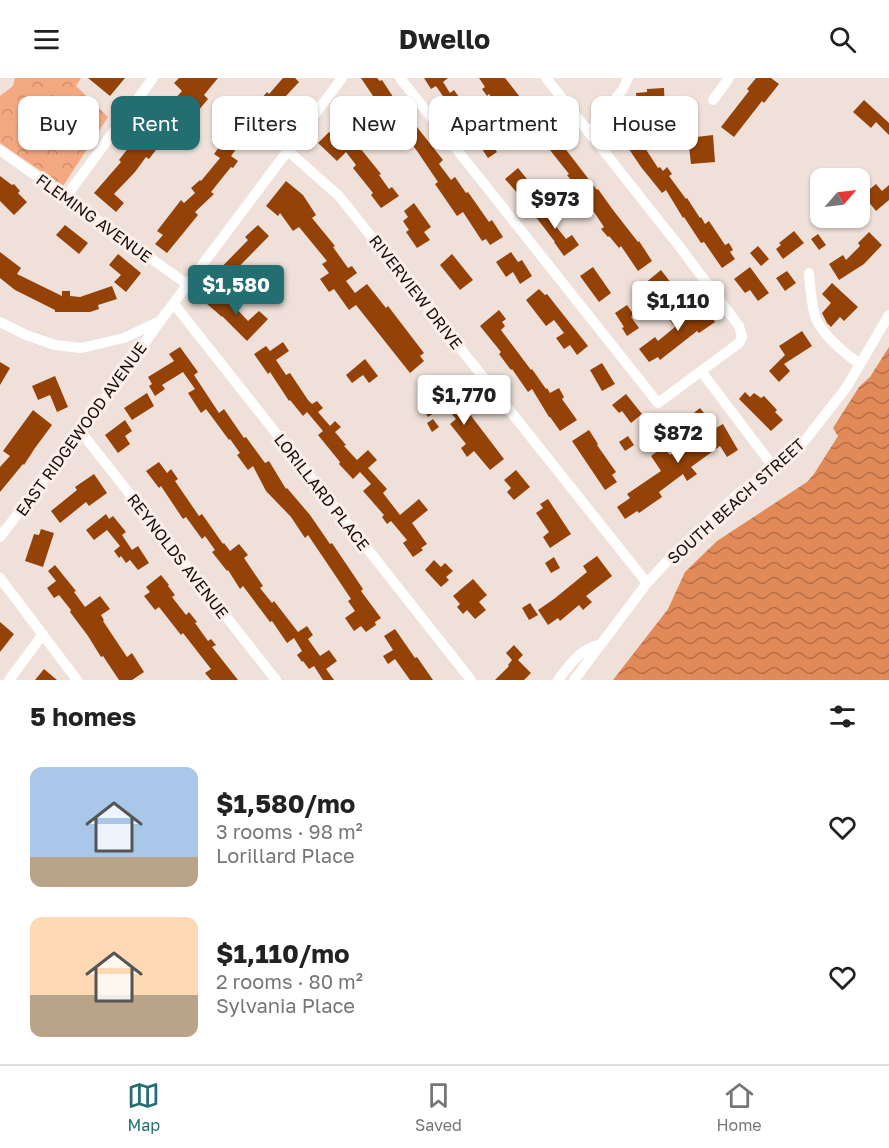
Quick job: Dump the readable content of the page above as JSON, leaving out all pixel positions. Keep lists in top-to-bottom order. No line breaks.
{"streets":{"street":["FLEMING AVENUE","RIVERVIEW DRIVE","EAST RIDGEWOOD AVENUE","LORILLARD PLACE","SOUTH BEACH STREET","REYNOLDS AVENUE"]},"crossings":[["FLEMING AVENUE","EAST RIDGEWOOD AVENUE"],["RIVERVIEW DRIVE","EAST RIDGEWOOD AVENUE"],["RIVERVIEW DRIVE","SOUTH BEACH STREET"],["EAST RIDGEWOOD AVENUE","LORILLARD PLACE"],["EAST RIDGEWOOD AVENUE","REYNOLDS AVENUE"]],"north":"top right","page":{"header":"Dwello","chip":["Buy","Rent","Filters","New","Apartment","House"],"price":["$973","$1,580","$1,110","$1,770","$872"],"heading":"5 homes","list":[{"name":"$1,580/mo","note":"3 rooms · 98 m² · Lorillard Place"},{"name":"$1,110/mo","note":"2 rooms · 80 m² · Sylvania Place"}],"tabs":["Map","Saved","Home"]}}
